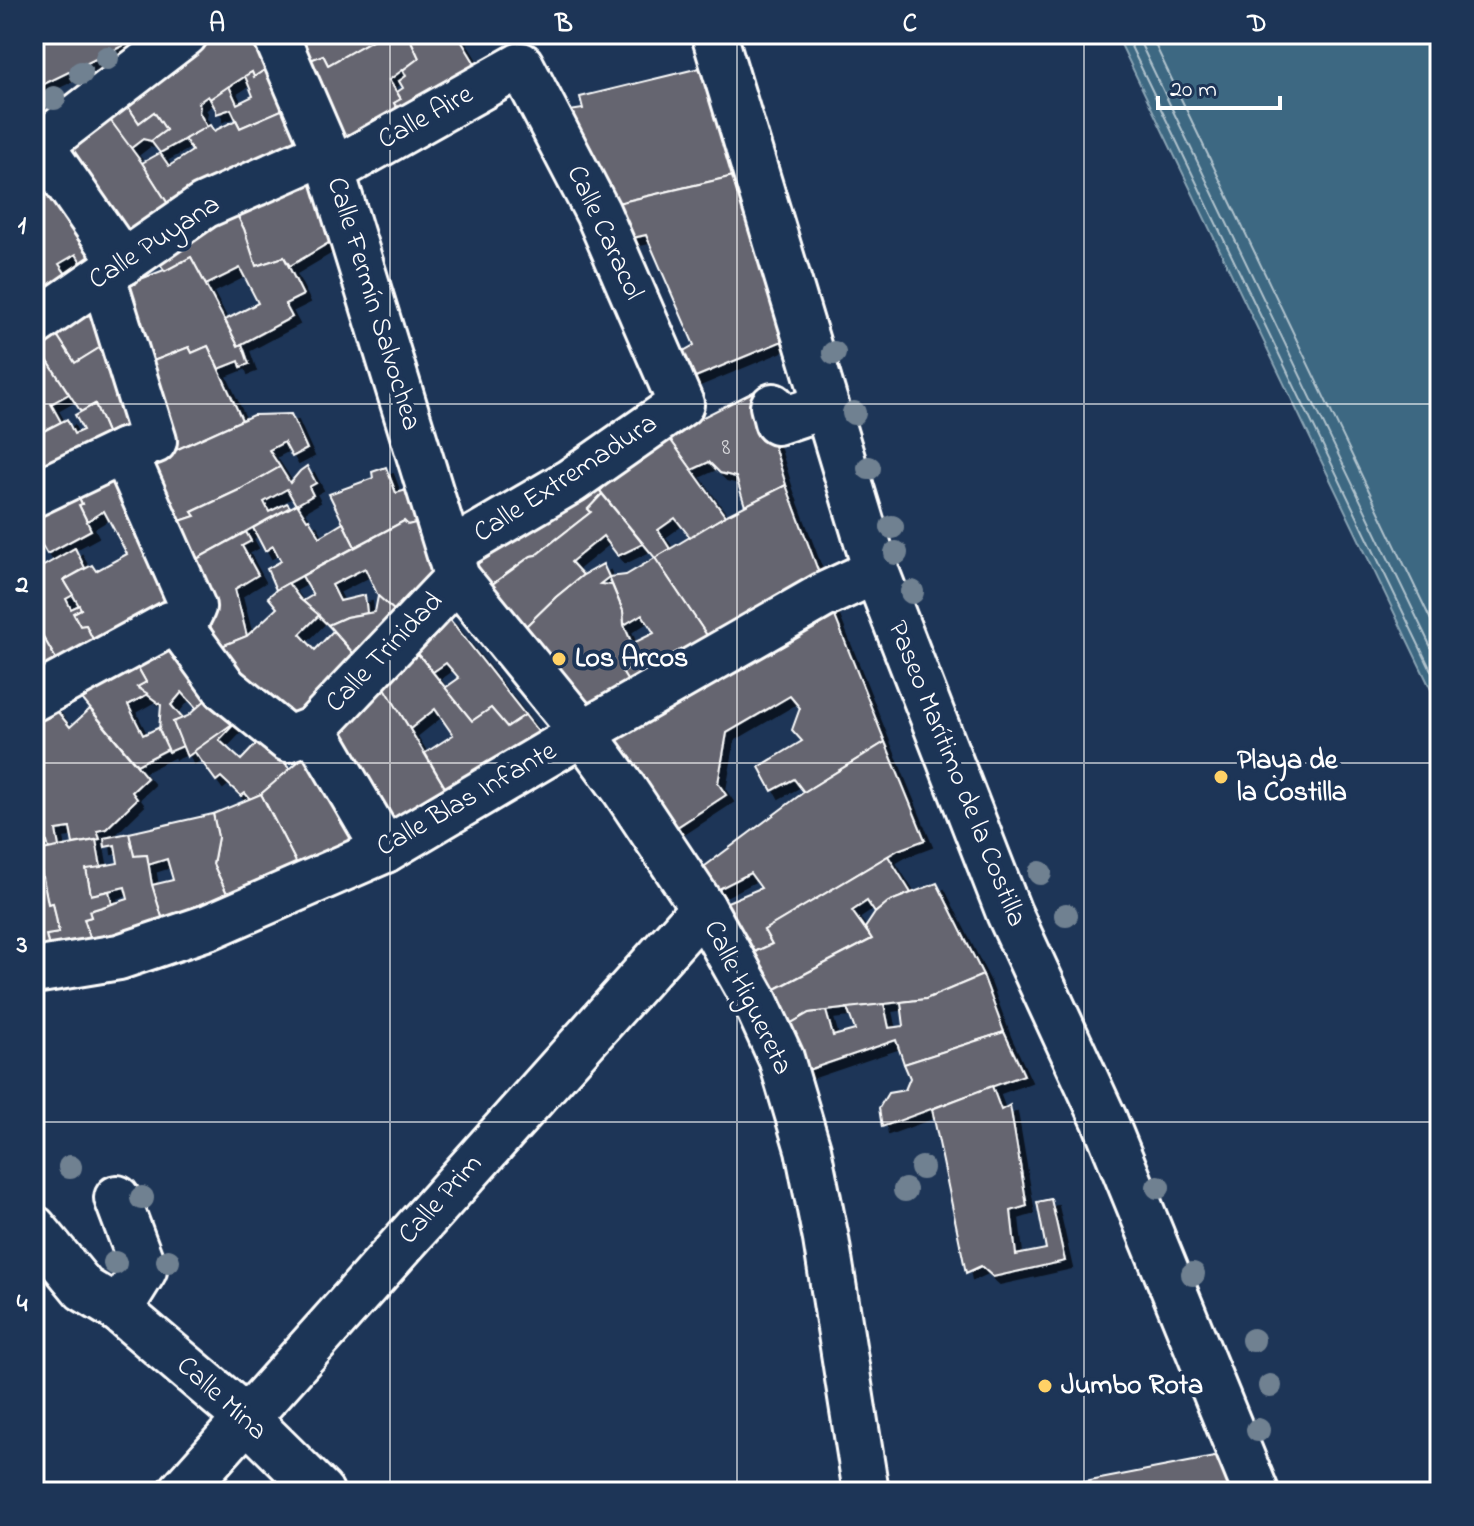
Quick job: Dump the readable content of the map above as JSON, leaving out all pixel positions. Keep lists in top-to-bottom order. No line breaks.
{"streets":{"street":["Calle Aire","Calle Caracol","Calle Puyana","Calle Fermín Salvochea","Calle Extremadura","Calle Trinidad","Paseo Marítimo de la Costilla","Calle Blas Infante","Calle Higuereta","Calle Prim","Calle Mina"]},"crossings":[["Calle Aire","Calle Caracol"],["Calle Aire","Calle Puyana"],["Calle Aire","Calle Fermín Salvochea"],["Calle Caracol","Calle Extremadura"],["Calle Puyana","Calle Fermín Salvochea"],["Calle Fermín Salvochea","Calle Extremadura"],["Calle Fermín Salvochea","Calle Trinidad"],["Calle Fermín Salvochea","Calle Higuereta"],["Calle Extremadura","Calle Trinidad"],["Calle Extremadura","Calle Higuereta"],["Calle Trinidad","Calle Higuereta"],["Paseo Marítimo de la Costilla","Calle Blas Infante"],["Calle Blas Infante","Calle Higuereta"],["Calle Higuereta","Calle Prim"],["Calle Prim","Calle Mina"]],"places":["Los Arcos","Playa de la Costilla","Jumbo Rota"],"house_numbers":["8"],"scale_bar":"20 m","grid":{"columns":["A","B","C","D"],"rows":["1","2","3","4"]}}
